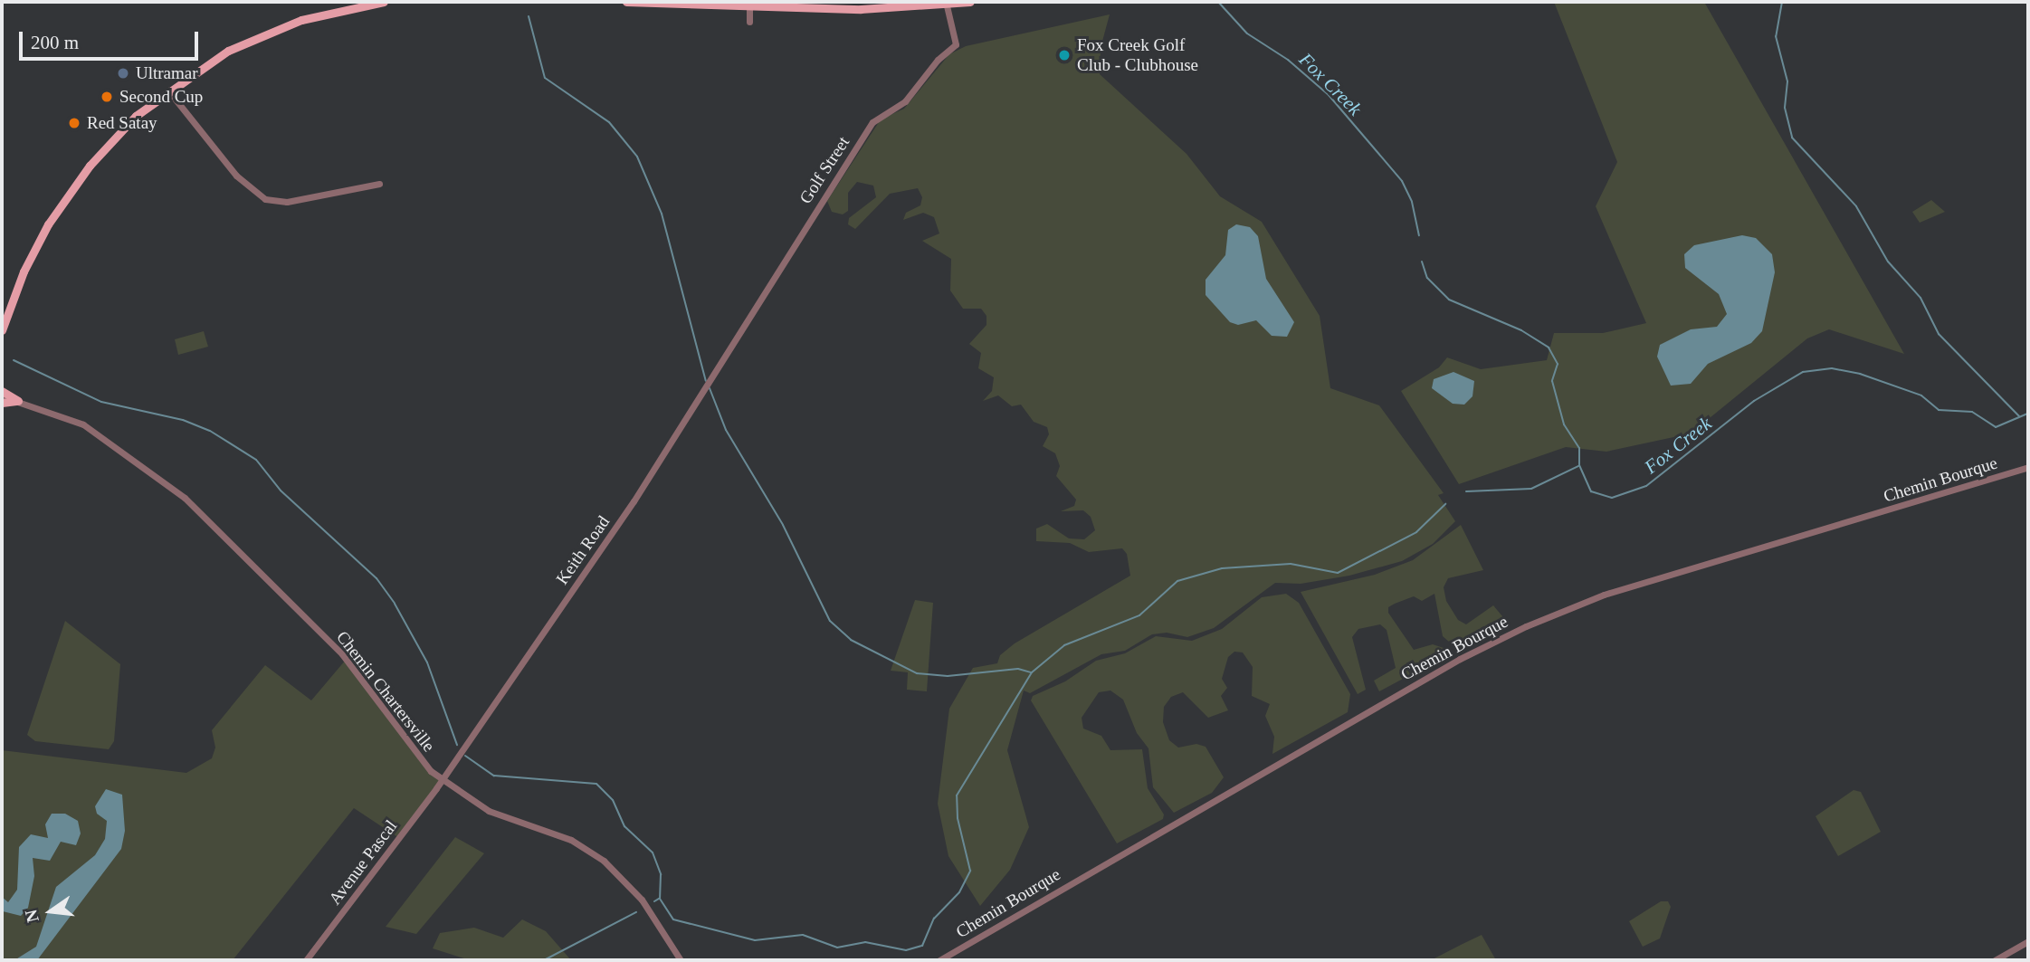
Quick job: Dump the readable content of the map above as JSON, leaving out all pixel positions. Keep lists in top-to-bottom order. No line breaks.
{"streets":{"street":["Golf Street","Chemin Bourque","Keith Road","Chemin Chartersville","Avenue Pascal"]},"crossings":[["Golf Street","Keith Road"],["Keith Road","Chemin Chartersville"],["Keith Road","Avenue Pascal"],["Chemin Chartersville","Avenue Pascal"]],"water":["Fox Creek"],"places":["Fox Creek Golf Club - Clubhouse","Ultramar","Second Cup","Red Satay"],"scale_bar":"200 m","north":"left"}
